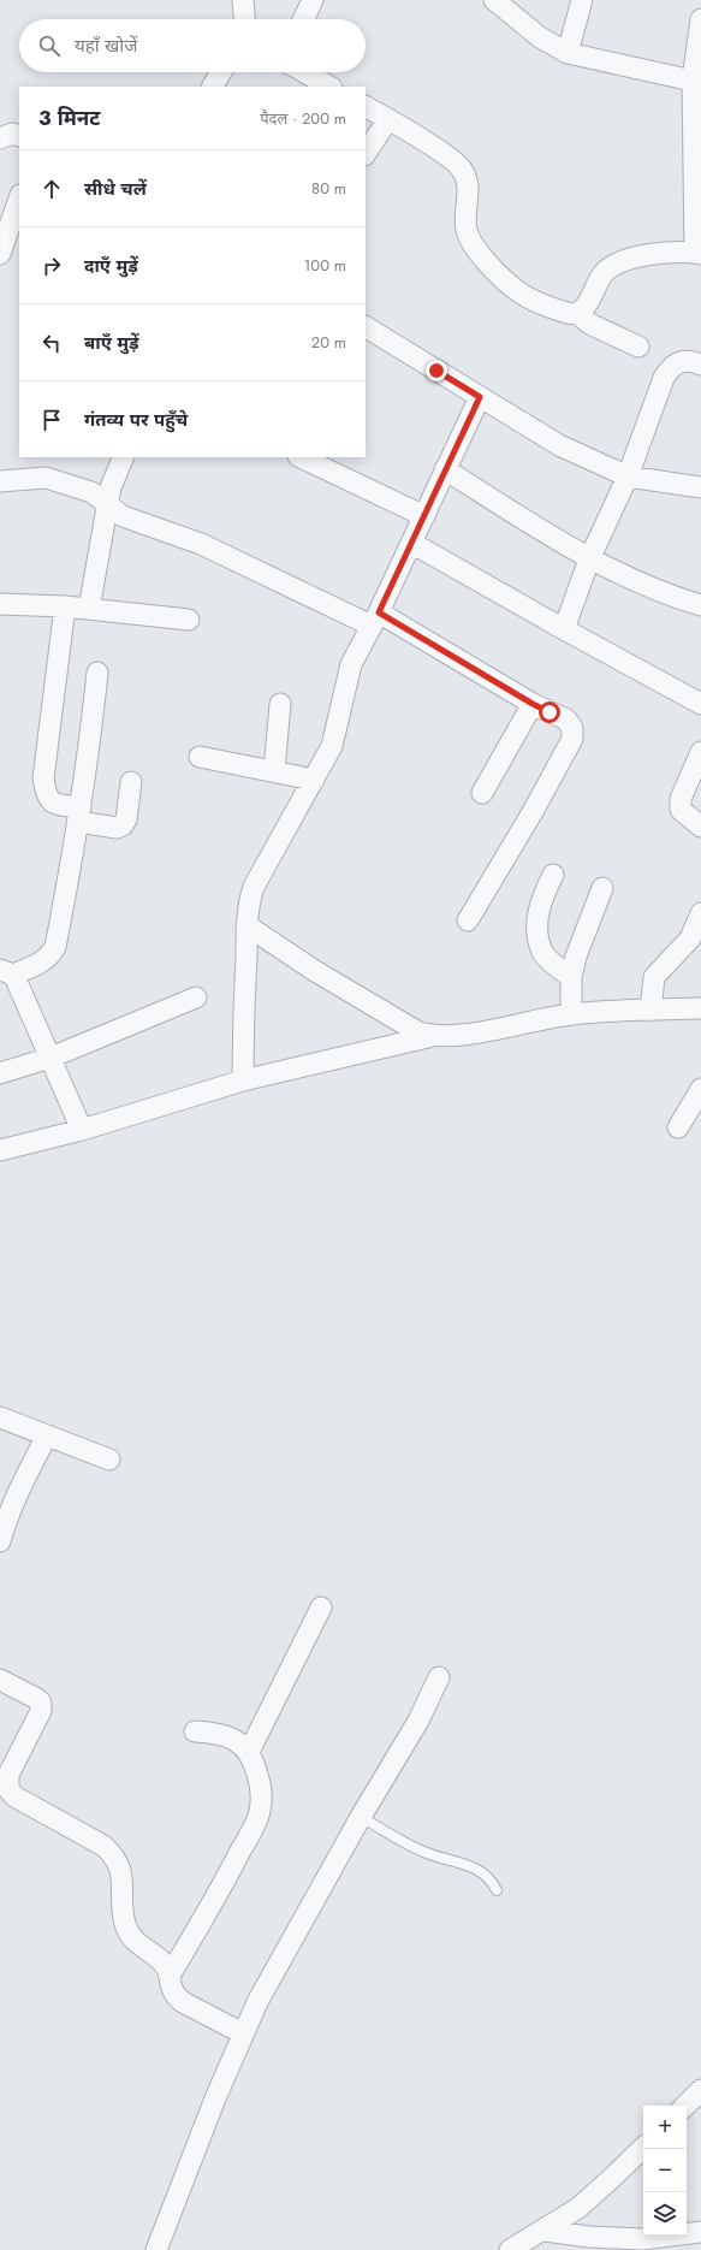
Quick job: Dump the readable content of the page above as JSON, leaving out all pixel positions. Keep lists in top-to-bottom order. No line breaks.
{"page":{"search":"यहाँ खोजें","heading":["3 मिनट","पैदल · 200 m"],"list":[["सीधे चलें","80 m"],["दाएँ मुड़ें","100 m"],["बाएँ मुड़ें","20 m"],"गंतव्य पर पहुँचे"],"map_buttons":["+","−"]}}
